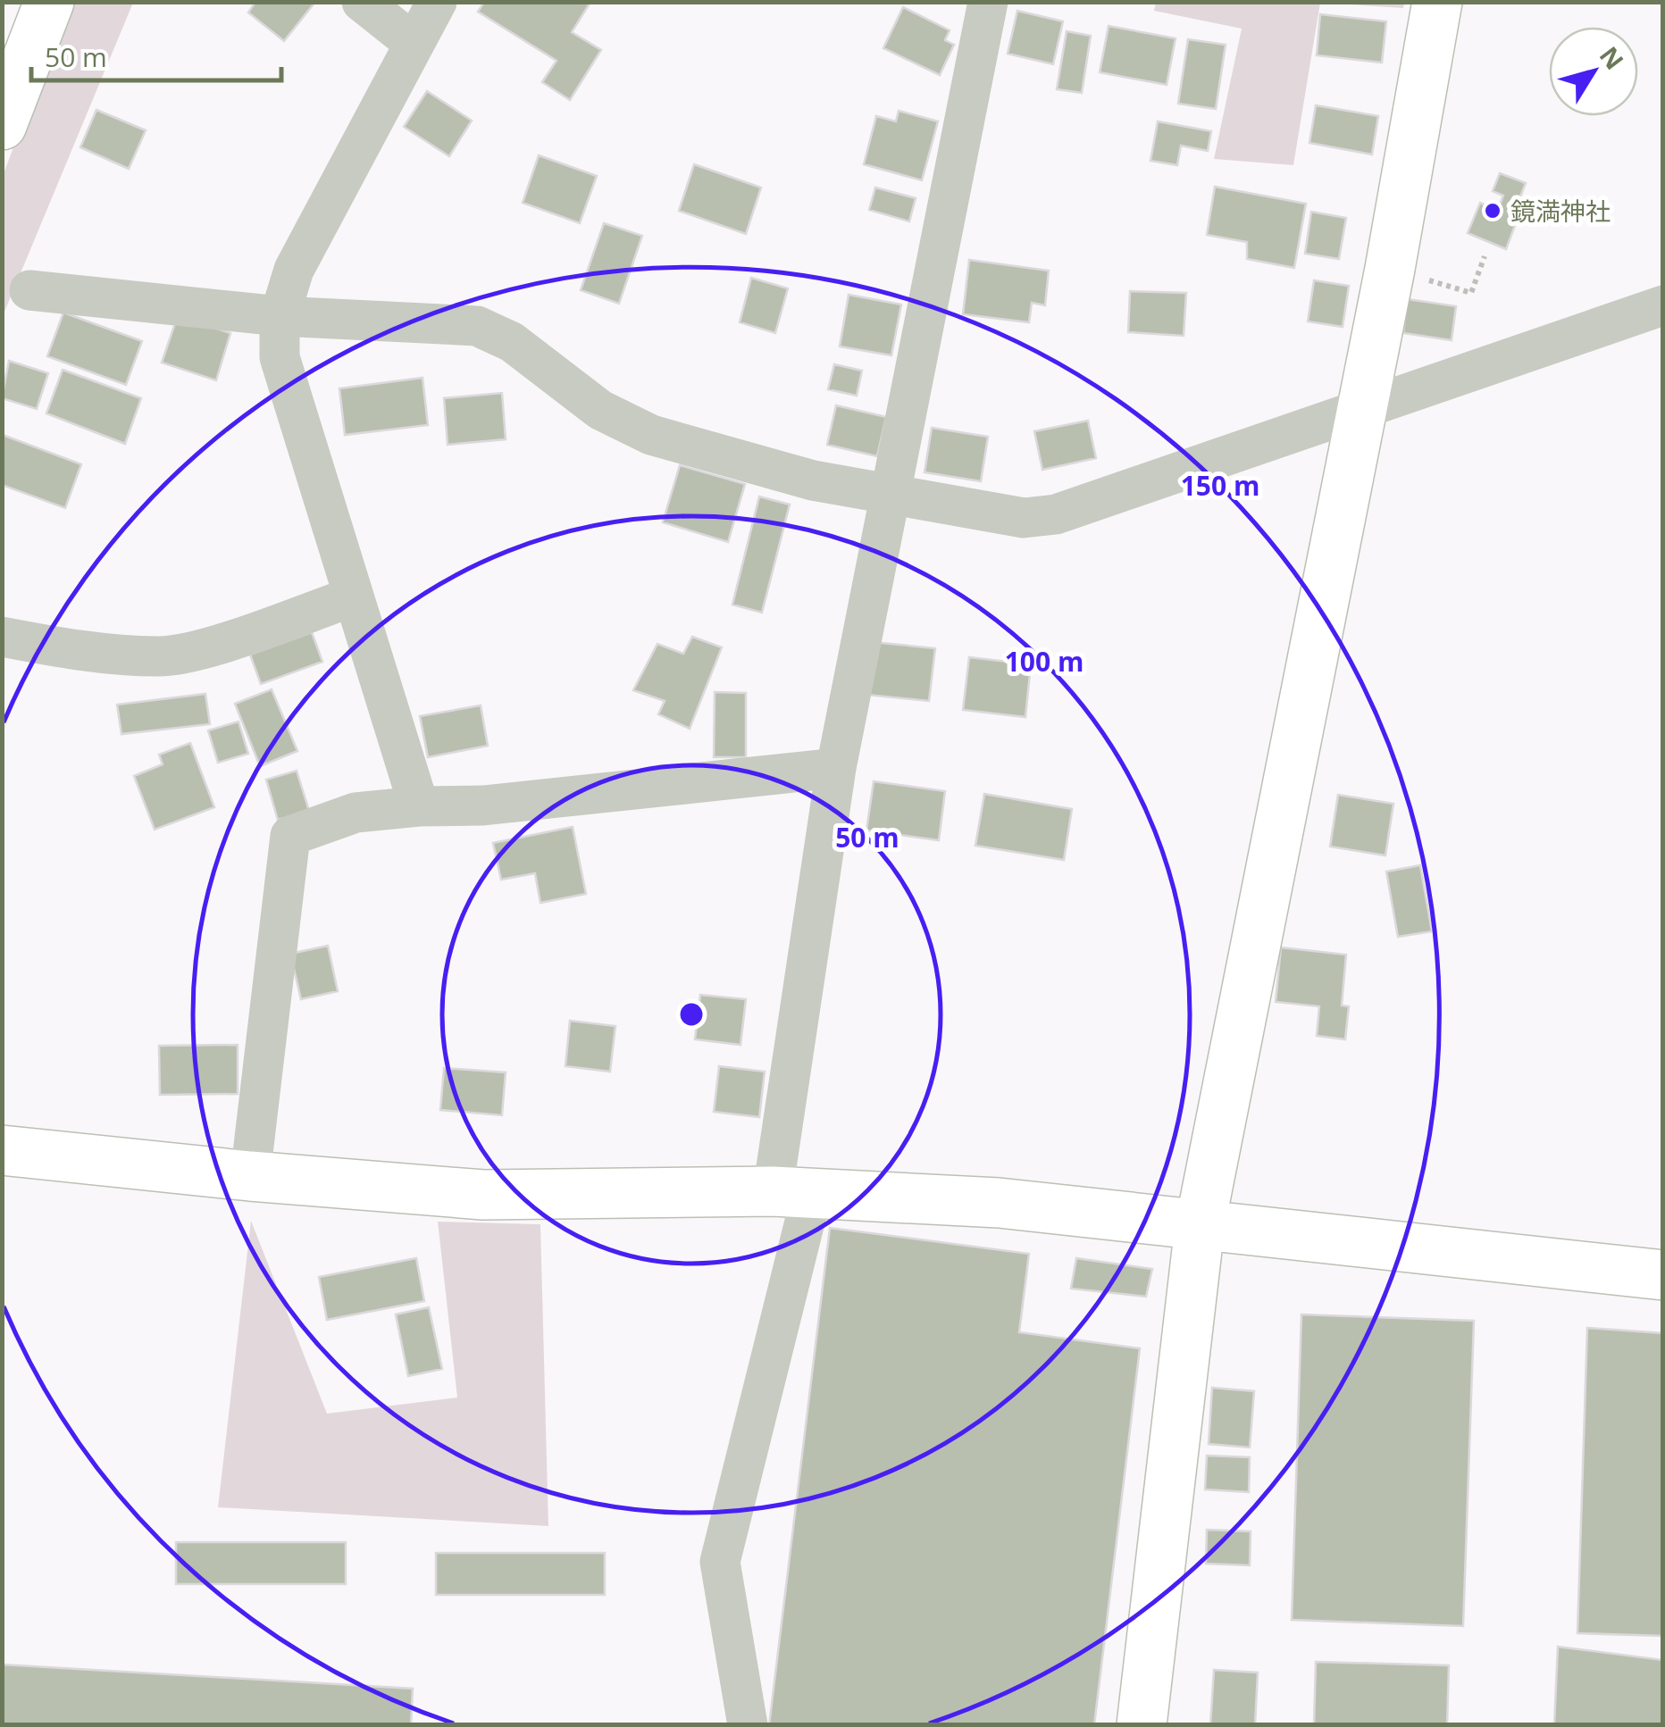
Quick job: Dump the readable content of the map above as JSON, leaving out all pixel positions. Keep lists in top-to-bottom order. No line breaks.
{"places":["鏡満神社"],"scale_bar":"50 m","north":"top right","rings":["150 m","100 m","50 m"]}
